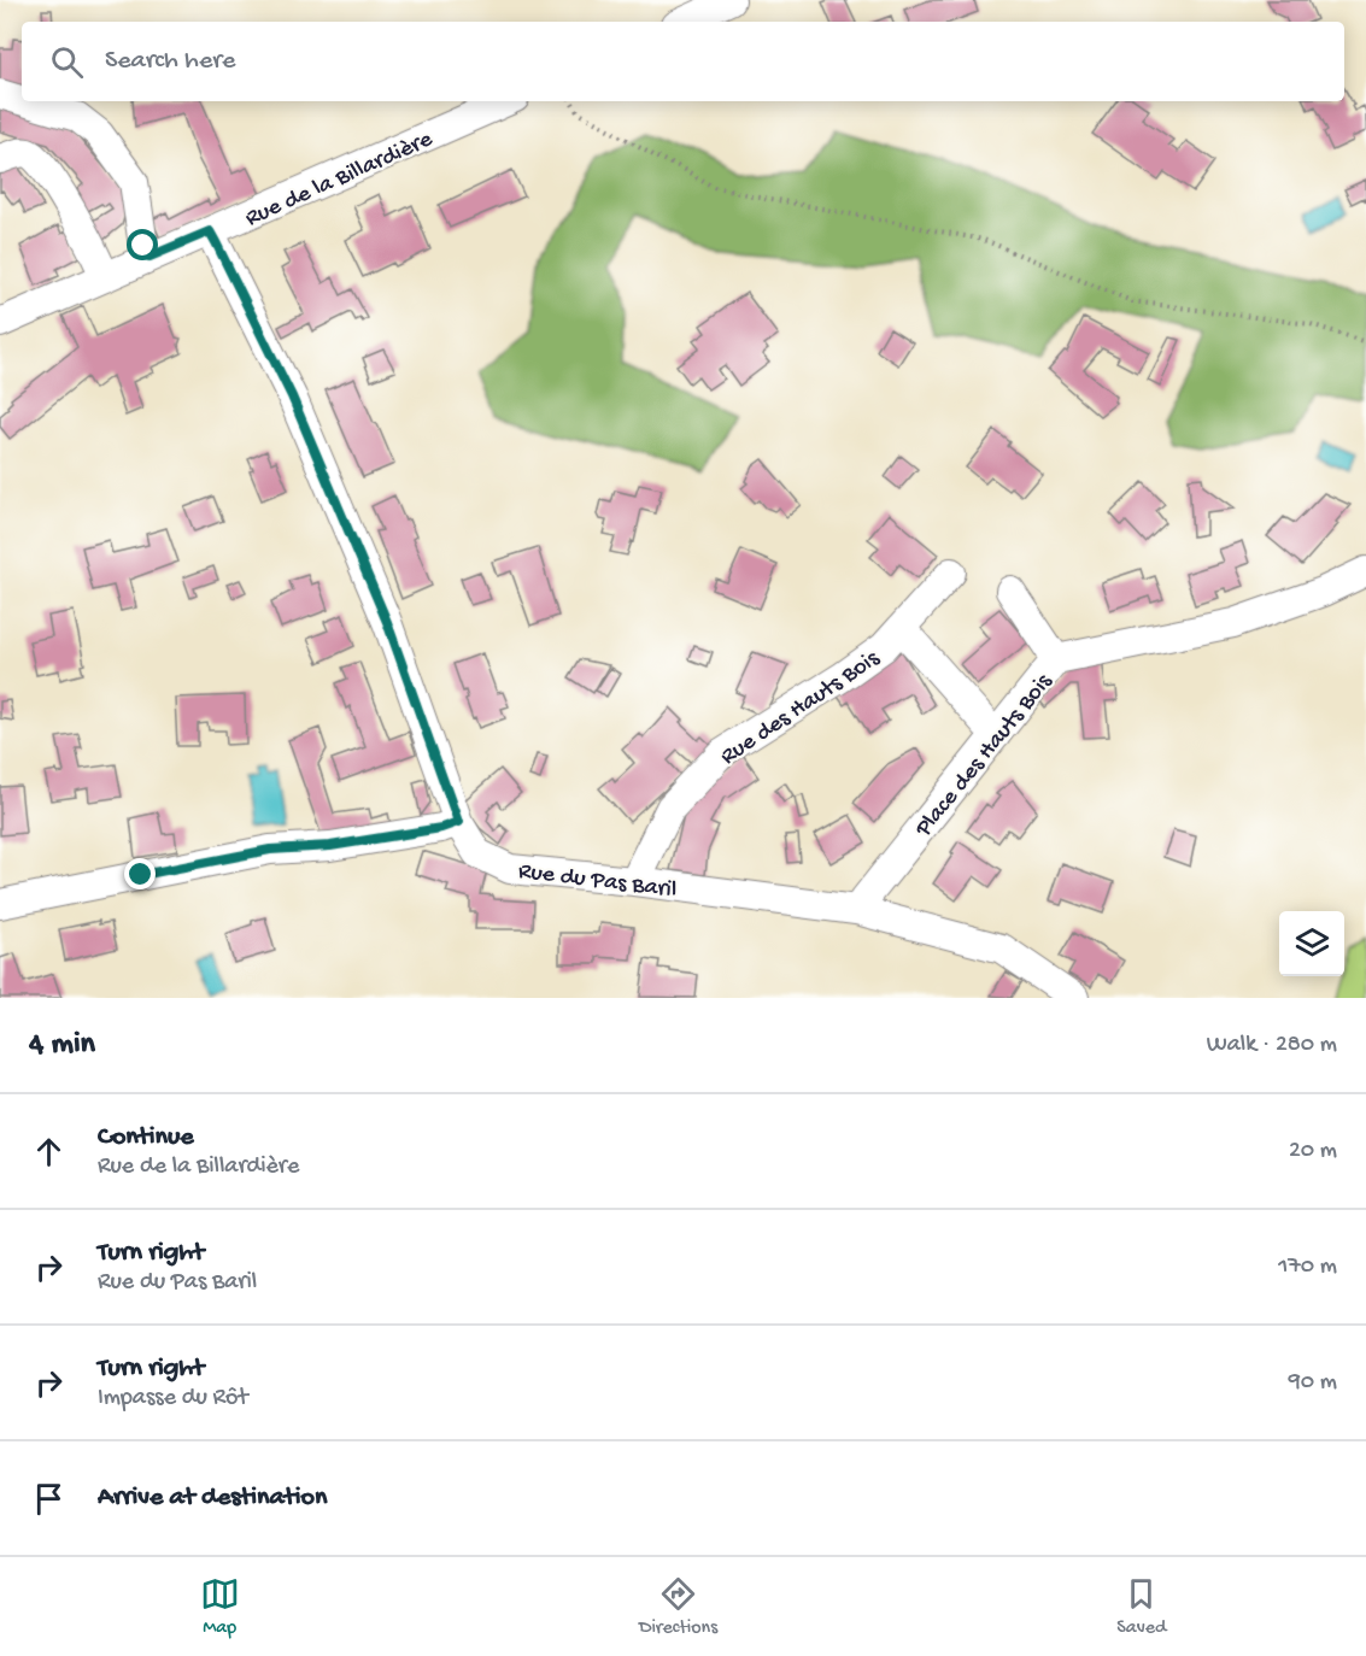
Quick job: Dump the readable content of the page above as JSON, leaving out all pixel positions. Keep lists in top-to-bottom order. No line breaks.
{"streets":{"street":["Rue de la Billardière","Rue des Hauts Bois","Place des Hauts Bois","Rue du Pas Baril"]},"crossings":[["Rue de la Billardière","Rue du Pas Baril"],["Rue des Hauts Bois","Rue du Pas Baril"],["Place des Hauts Bois","Rue du Pas Baril"]],"page":{"search":"Search here","heading":["4 min","Walk · 280 m"],"list":[["Continue","Rue de la Billardière","20 m"],["Turn right","Rue du Pas Baril","170 m"],["Turn right","Impasse du Rôt","90 m"],"Arrive at destination"],"nav":["Map","Directions","Saved"]}}
